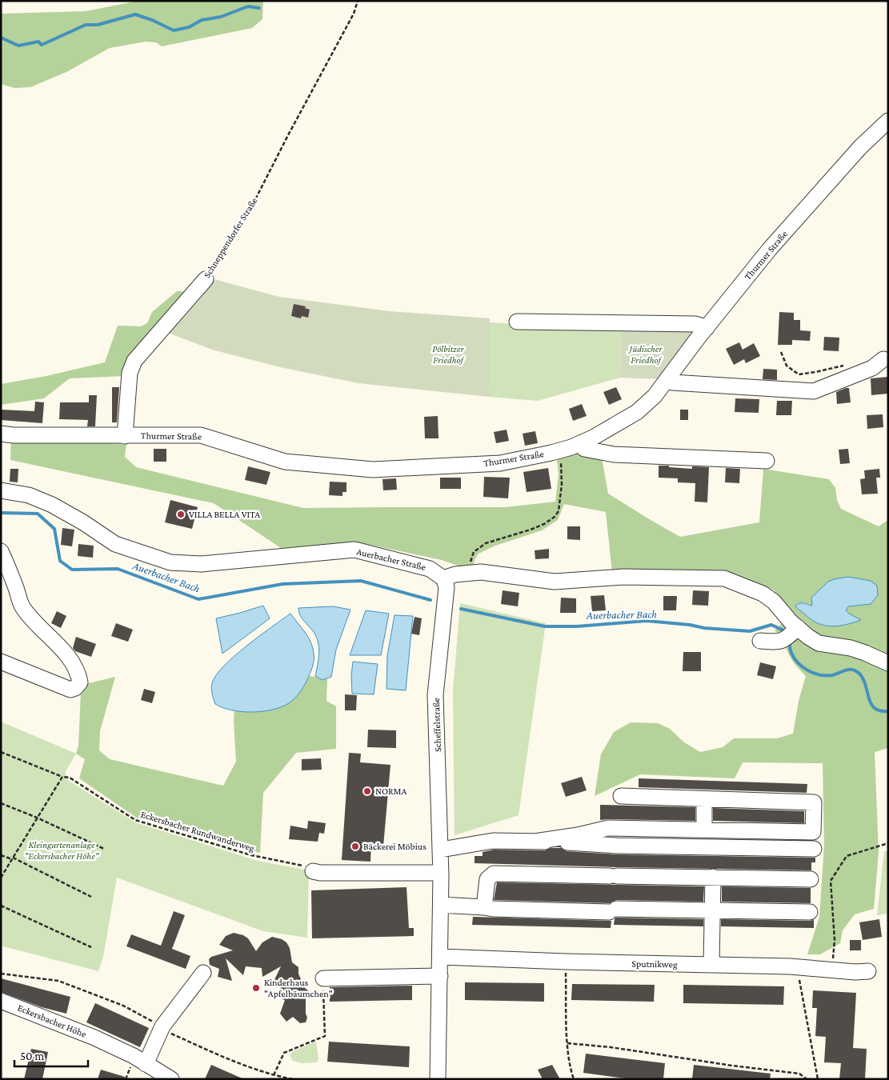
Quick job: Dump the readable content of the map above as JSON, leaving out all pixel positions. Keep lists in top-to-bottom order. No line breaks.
{"streets":{"street":["Schneppendorfer Straße","Thurmer Straße","Auerbacher Straße","Scheffelstraße","Sputnikweg","Eckersbacher Höhe"],"path":["Eckersbacher Rundwanderweg"]},"crossings":[["Schneppendorfer Straße","Thurmer Straße"],["Auerbacher Straße","Scheffelstraße"],["Scheffelstraße","Sputnikweg"]],"water":["Auerbacher Bach"],"parks":["Pölbitzer Friedhof","Jüdischer Friedhof","Kleingartenanlage \"Eckersbacher Höhe\""],"places":["VILLA BELLA VITA","NORMA","Bäckerei Möbius","Kinderhaus \"Apfelbäumchen\""],"scale_bar":"50 m"}
